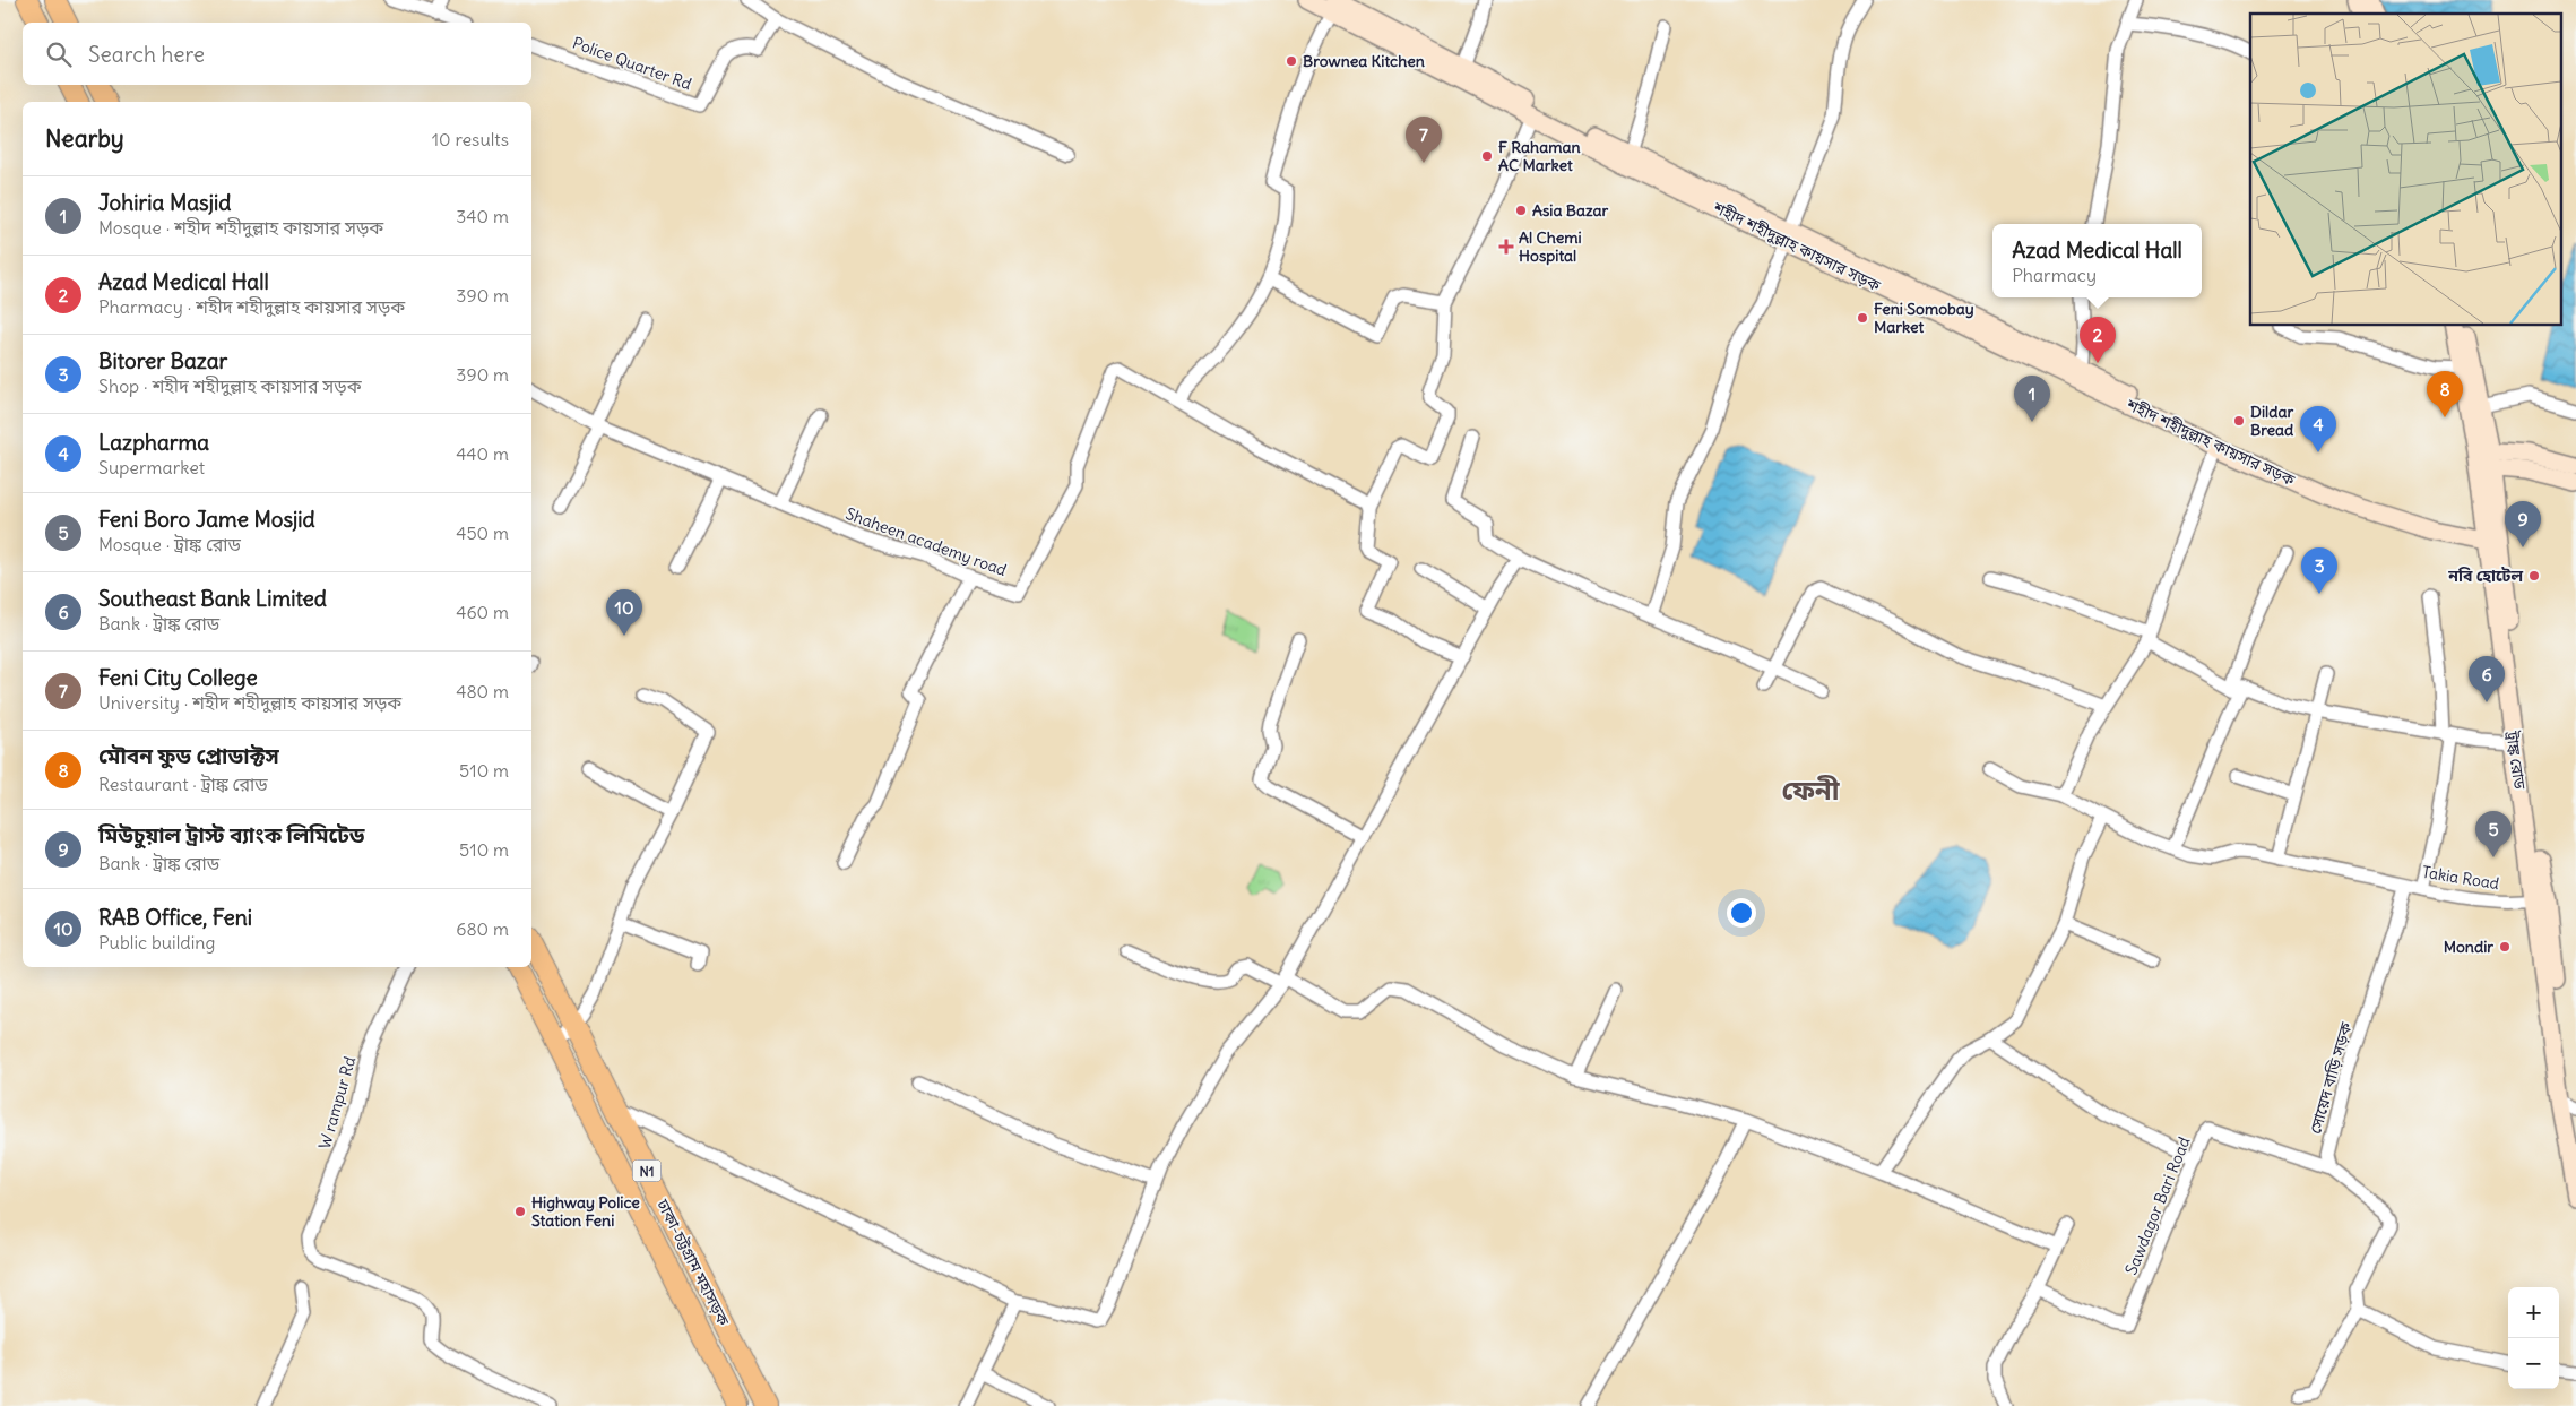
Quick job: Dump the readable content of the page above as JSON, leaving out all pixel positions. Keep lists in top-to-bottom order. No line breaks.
{"streets":{"highway":["N1","ঢাকা-চট্টগ্রাম মহাসড়ক"],"main road":["শহীদ শহীদুল্লাহ কায়সার সড়ক","ট্রাঙ্ক রোড"],"street":["Police Quarter Rd","Shaheen academy road","Takia Road","সোয়েদ বাড়ি সড়ক","W rampur Rd","Sawdagor Bari Road"]},"crossings":[["শহীদ শহীদুল্লাহ কায়সার সড়ক","ট্রাঙ্ক রোড"],["ট্রাঙ্ক রোড","Takia Road"],["Takia Road","সোয়েদ বাড়ি সড়ক"],["সোয়েদ বাড়ি সড়ক","Sawdagor Bari Road"]],"districts":["ফেনী"],"places":{"other":["Brownea Kitchen","F Rahaman AC Market","Asia Bazar","Feni Somobay Market","Dildar Bread","নবি হোটেল","Mondir","Highway Police Station Feni"],"health":["Al Chemi Hospital"]},"page":{"search":"Search here","heading":["Nearby","10 results"],"pins":["7","2","8","1","4","9","3","10","6","5"],"list":[{"mark":"1","name":"Johiria Masjid","note":"Mosque · শহীদ শহীদুল্লাহ কায়সার সড়ক","value":"340 m"},{"mark":"2","name":"Azad Medical Hall","note":"Pharmacy · শহীদ শহীদুল্লাহ কায়সার সড়ক","value":"390 m"},{"mark":"3","name":"Bitorer Bazar","note":"Shop · শহীদ শহীদুল্লাহ কায়সার সড়ক","value":"390 m"},{"mark":"4","name":"Lazpharma","note":"Supermarket","value":"440 m"},{"mark":"5","name":"Feni Boro Jame Mosjid","note":"Mosque · ট্রাঙ্ক রোড","value":"450 m"},{"mark":"6","name":"Southeast Bank Limited","note":"Bank · ট্রাঙ্ক রোড","value":"460 m"},{"mark":"7","name":"Feni City College","note":"University · শহীদ শহীদুল্লাহ কায়সার সড়ক","value":"480 m"},{"mark":"8","name":"মৌবন ফুড প্রোডাক্টস","note":"Restaurant · ট্রাঙ্ক রোড","value":"510 m"},{"mark":"9","name":"মিউচুয়াল ট্রাস্ট ব্যাংক লিমিটেড","note":"Bank · ট্রাঙ্ক রোড","value":"510 m"},{"mark":"10","name":"RAB Office, Feni","note":"Public building","value":"680 m"}],"popup":["Azad Medical Hall","Pharmacy"],"map_buttons":["+","−"]}}
